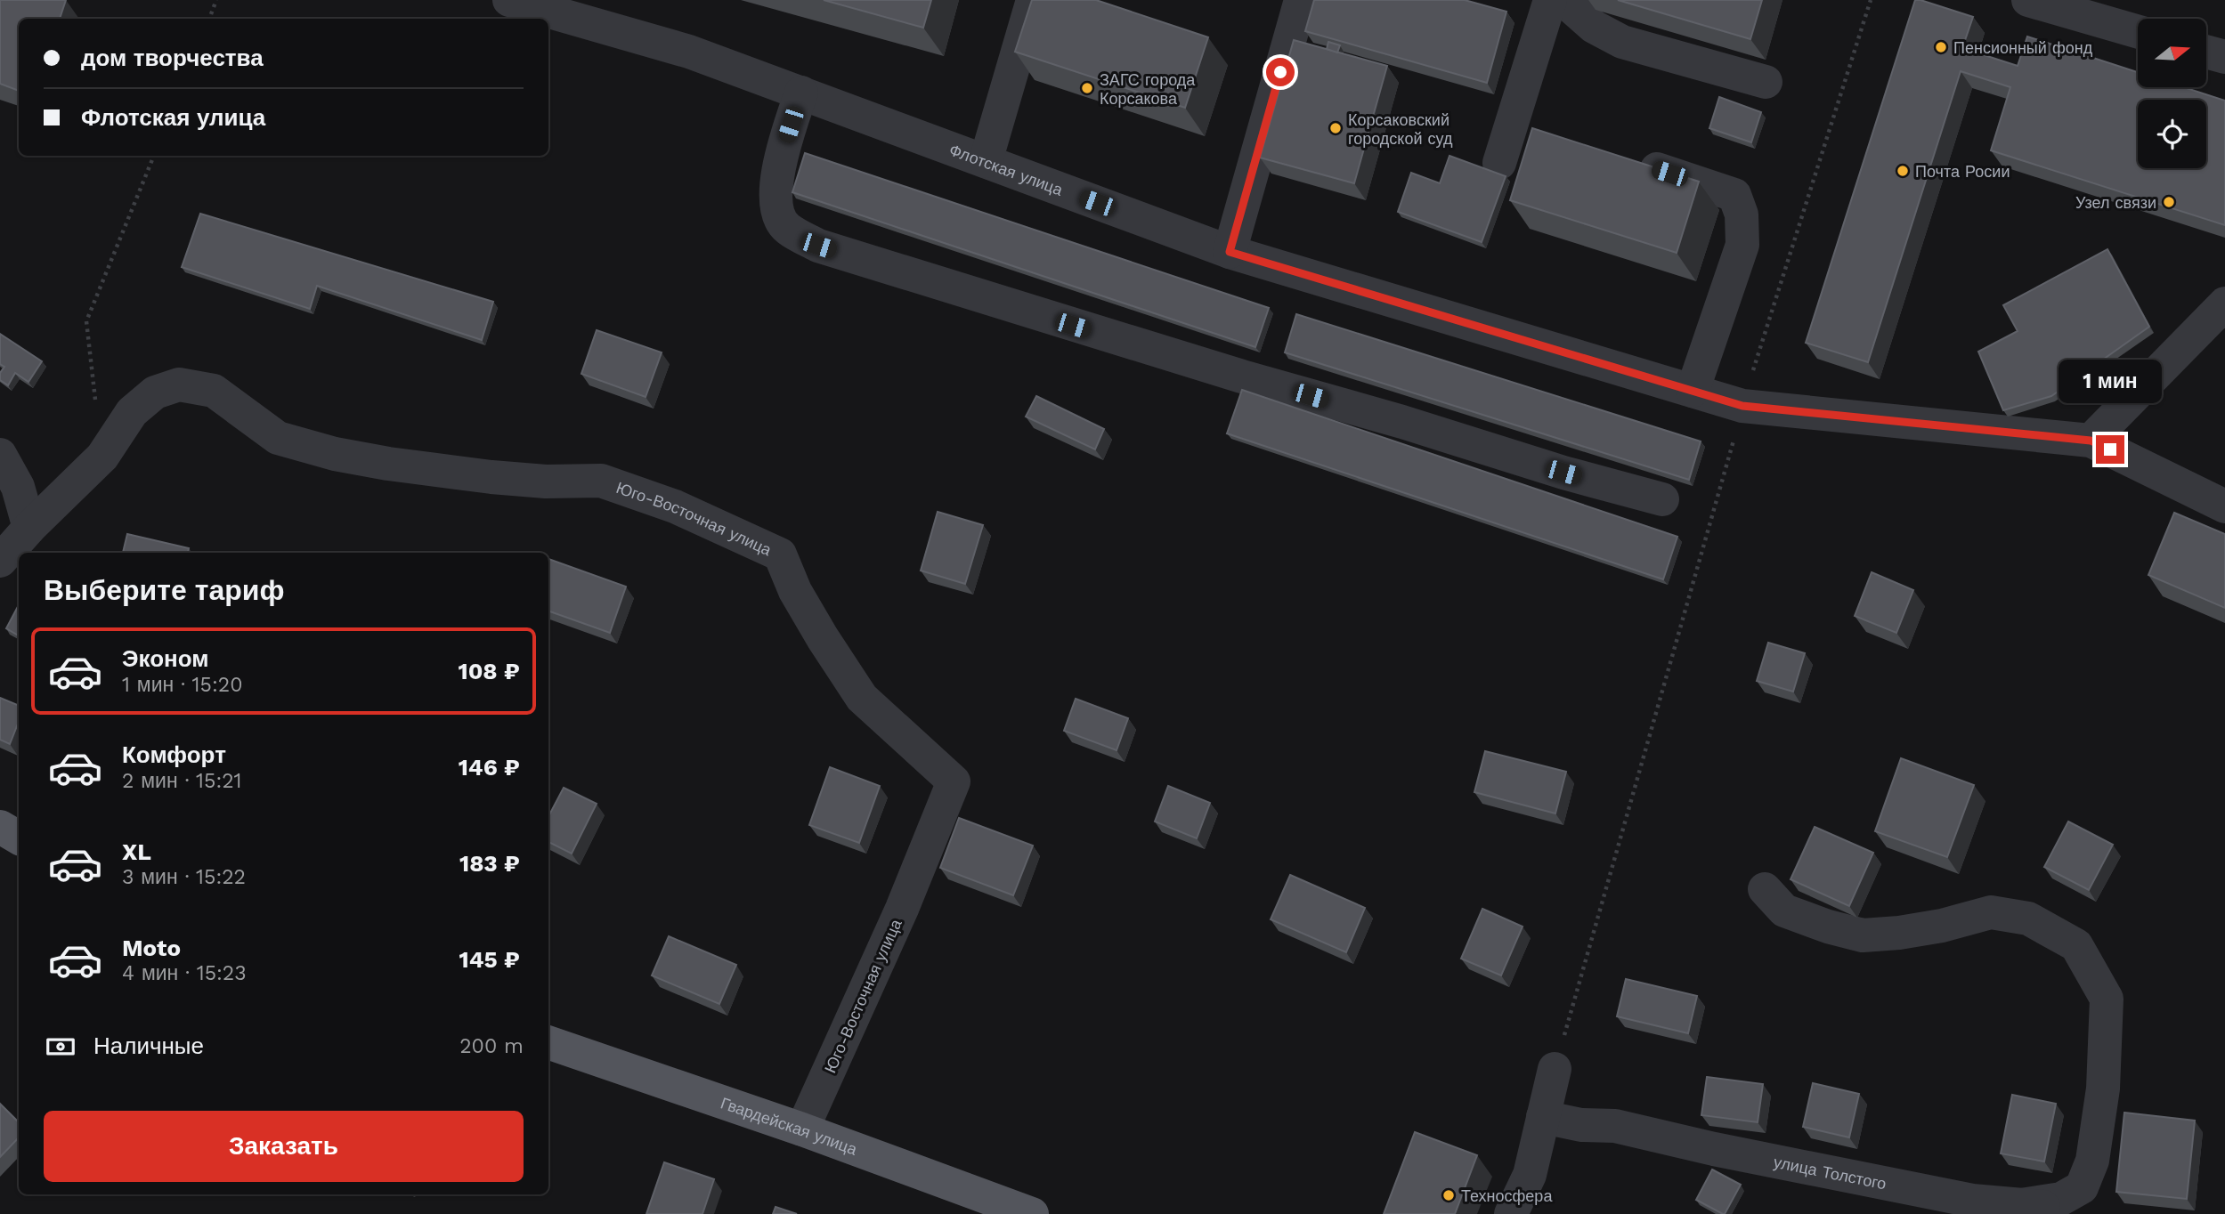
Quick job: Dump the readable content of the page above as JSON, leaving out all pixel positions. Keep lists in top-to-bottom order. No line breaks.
{"streets":{"main road":["Гвардейская улица"],"street":["Флотская улица","Юго-Восточная улица","улица Толстого"]},"crossings":[["Юго-Восточная улица","Гвардейская улица"]],"places":["Пенсионный фонд","ЗАГС города Корсакова","Корсаковский городской суд","Почта Росии","Узел связи","Техносфера"],"north":"right","page":{"banner":["дом творчества","Флотская улица"],"bubble":"1 мин","heading":"Выберите тариф","list":[{"name":"Эконом","note":"1 мин · 15:20","value":"108 ₽"},{"name":"Комфорт","note":"2 мин · 15:21","value":"146 ₽"},{"name":"XL","note":"3 мин · 15:22","value":"183 ₽"},{"name":"Moto","note":"4 мин · 15:23","value":"145 ₽"}],"pay":["Наличные","200 m"],"buttons":"Заказать"}}
